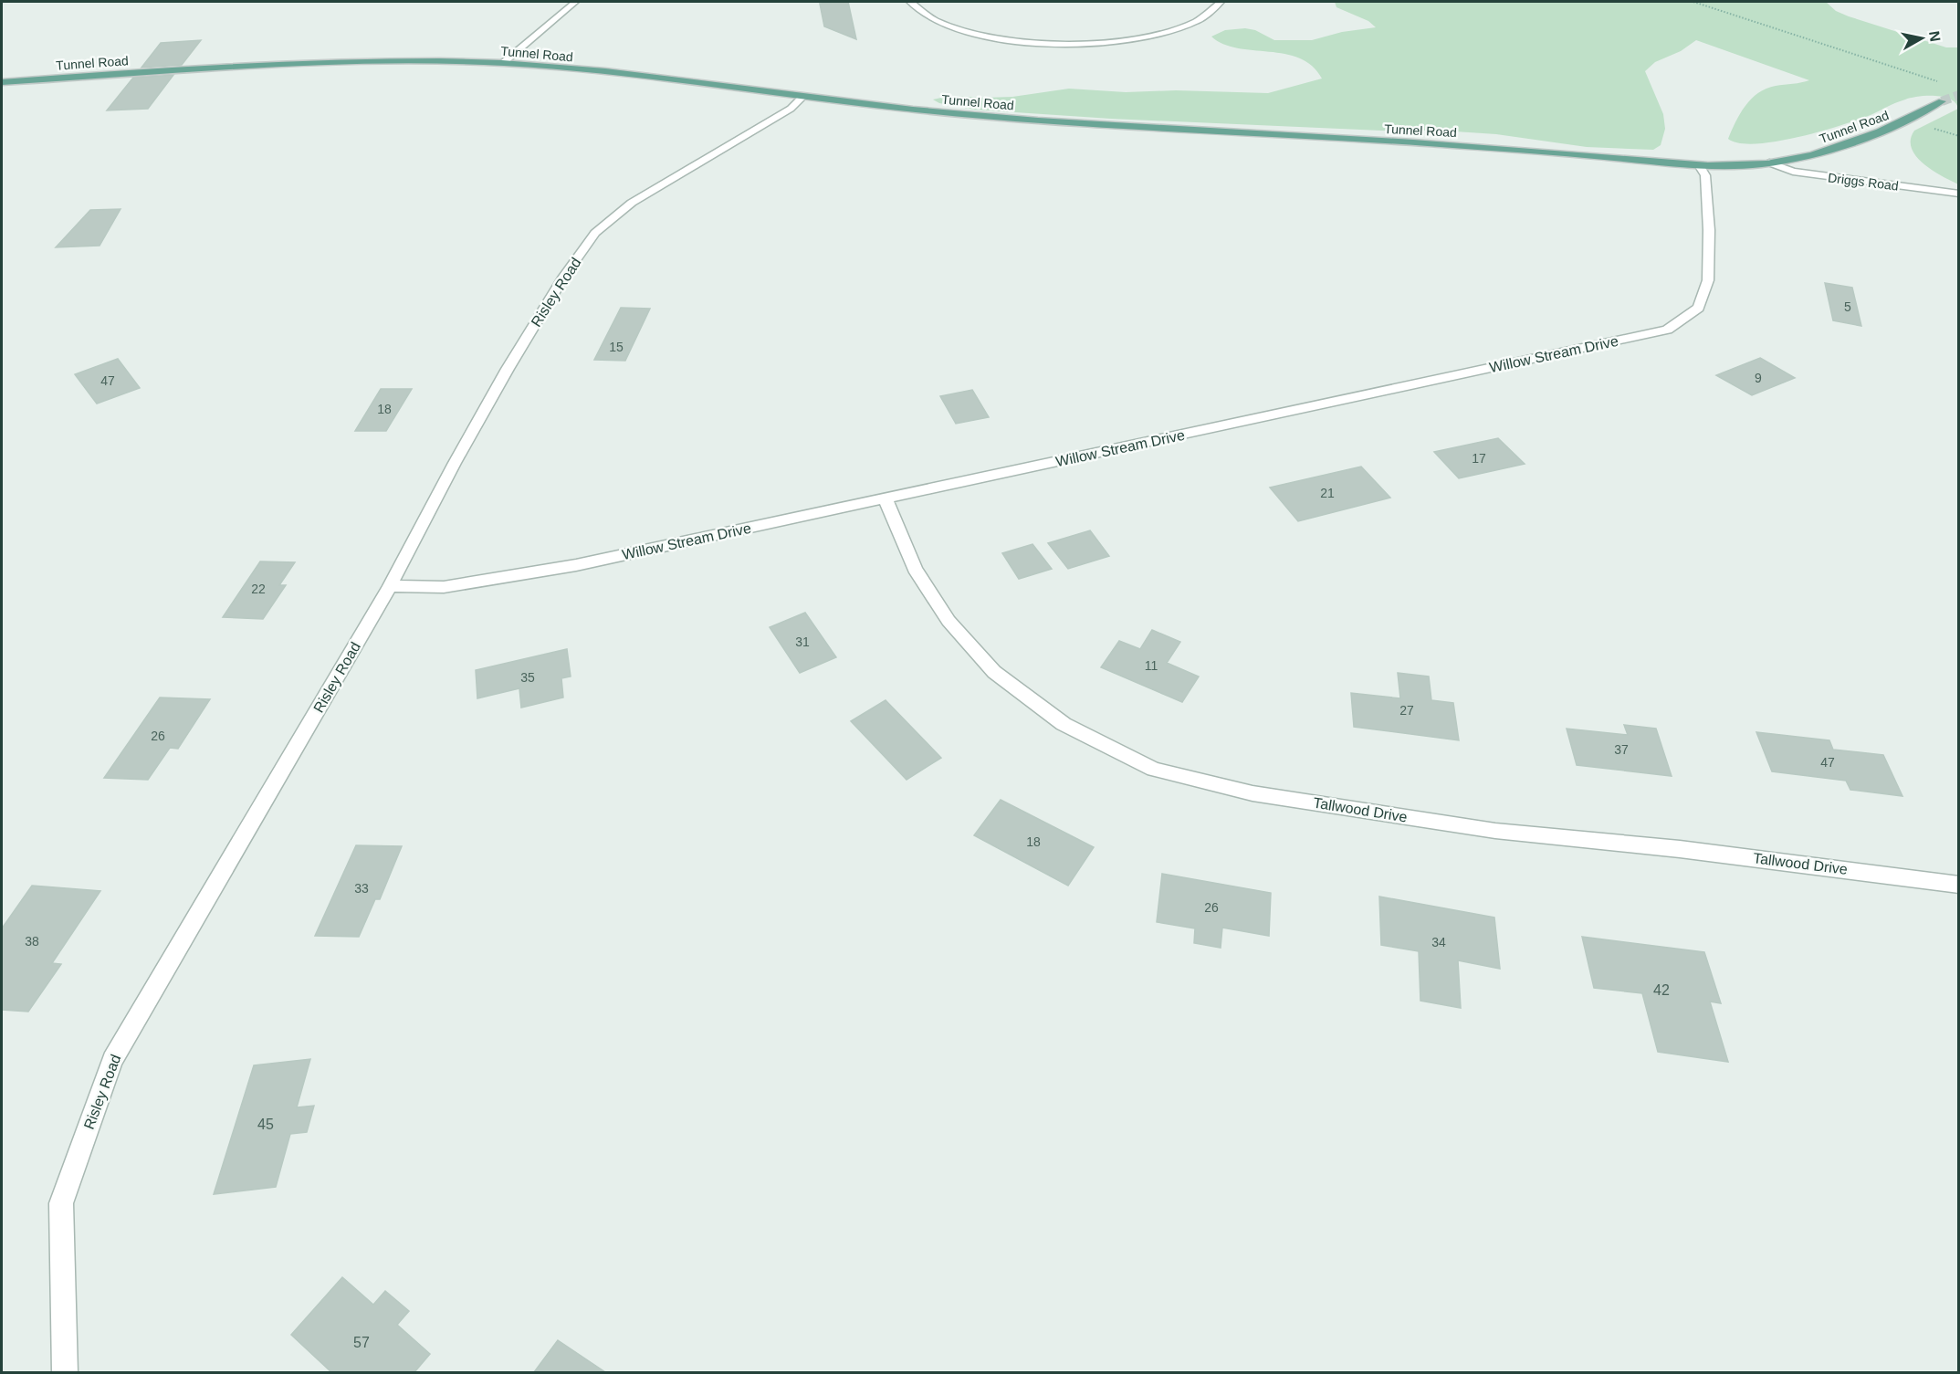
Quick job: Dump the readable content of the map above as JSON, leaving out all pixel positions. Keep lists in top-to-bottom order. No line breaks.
{"streets":{"main road":["Tunnel Road"],"street":["Driggs Road","Risley Road","Willow Stream Drive","Tallwood Drive"]},"crossings":[["Tunnel Road","Driggs Road"],["Tunnel Road","Risley Road"],["Tunnel Road","Willow Stream Drive"],["Risley Road","Willow Stream Drive"],["Willow Stream Drive","Tallwood Drive"]],"house_numbers":["5","15","9","47","18","17","21","22","31","11","35","27","26","37","47","18","33","26","38","34","42","45","57"],"north":"right"}
